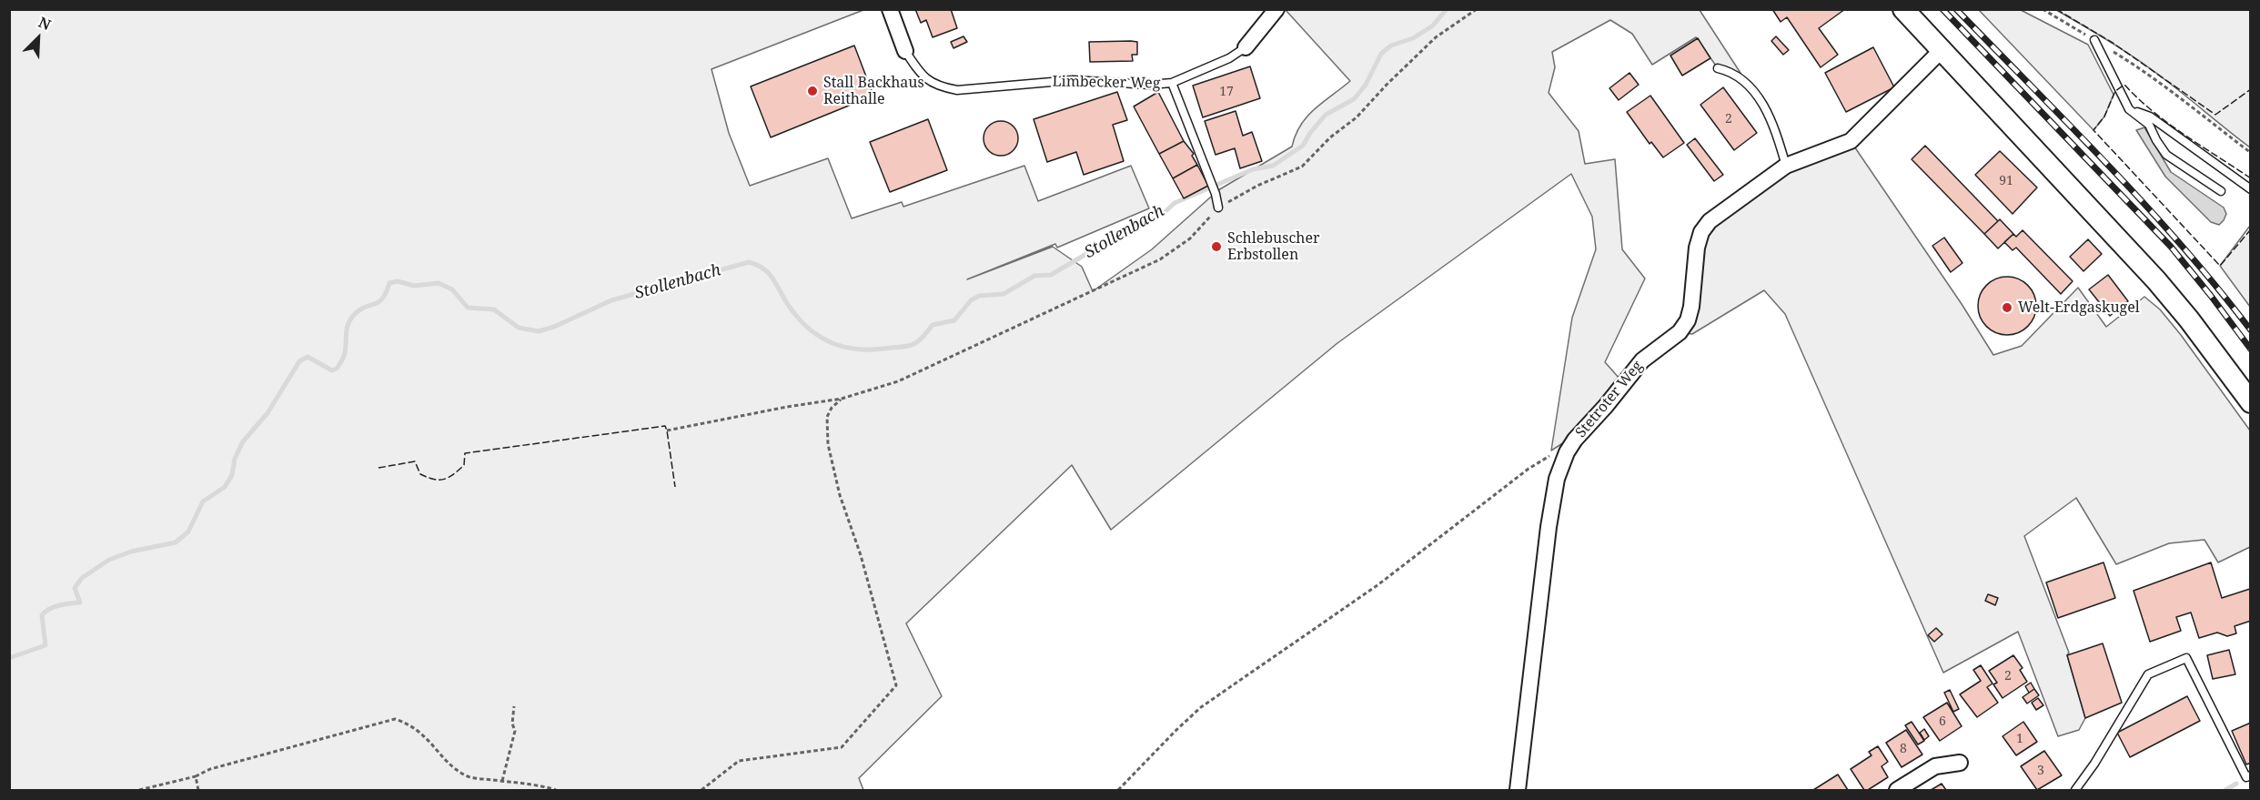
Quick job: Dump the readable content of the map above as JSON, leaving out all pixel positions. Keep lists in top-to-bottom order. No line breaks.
{"streets":{"street":["Limbecker Weg","Stetroter Weg"]},"water":["Stollenbach"],"places":["Stall Backhaus Reithalle","Schlebuscher Erbstollen","Welt-Erdgaskugel"],"house_numbers":["17","2","91","2","6","1","8","3"],"north":"top right"}
